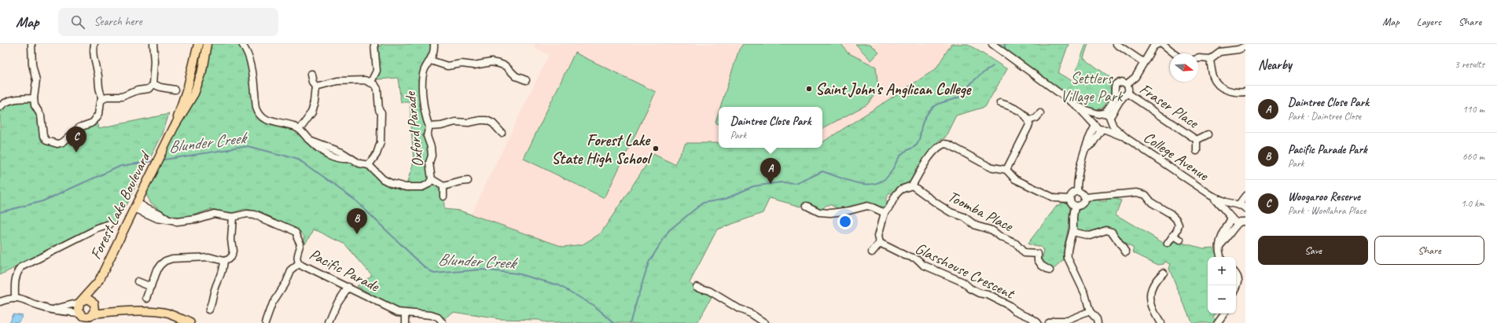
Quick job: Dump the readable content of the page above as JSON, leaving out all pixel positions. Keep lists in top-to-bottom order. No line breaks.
{"streets":{"main road":["Forest Lake Boulevard"],"street":["Fraser Place","Oxford Parade","College Avenue","Toomba Place","Pacific Parade","Glasshouse Crescent"]},"crossings":[["Forest Lake Boulevard","Pacific Parade"]],"water":["Blunder Creek"],"parks":["Settlers Village Park"],"places":["Saint John's Anglican College","Forest Lake State High School"],"north":"right","page":{"header":"Map","search":"Search here","nav":["Map","Layers","Share"],"heading":["Nearby","3 results"],"list":[{"mark":"A","name":"Daintree Close Park","note":"Park · Daintree Close","value":"110 m"},{"mark":"B","name":"Pacific Parade Park","note":"Park","value":"660 m"},{"mark":"C","name":"Woogaroo Reserve","note":"Park · Woollahra Place","value":"1.0 km"}],"popup":["Daintree Close Park","Park"],"pins":["C","A","B"],"buttons":["Save","Share"],"map_buttons":["+","−"]}}
